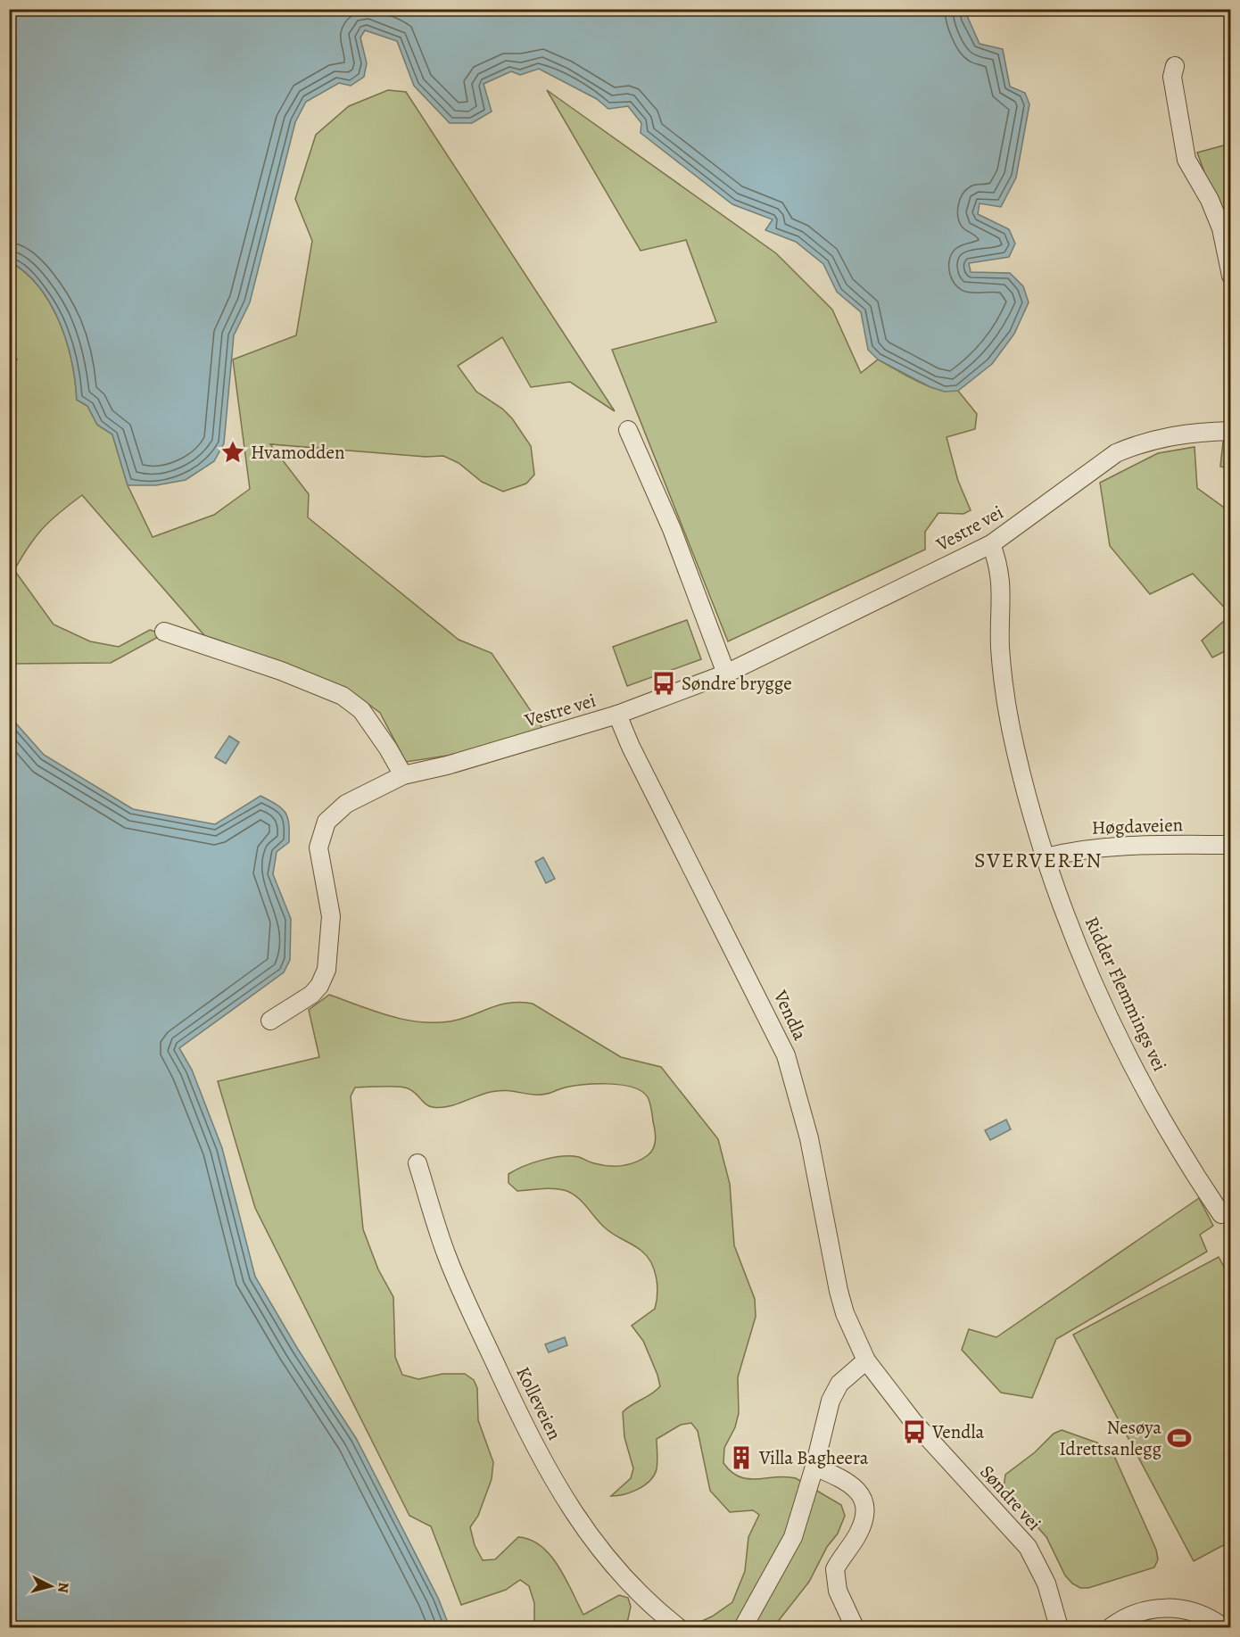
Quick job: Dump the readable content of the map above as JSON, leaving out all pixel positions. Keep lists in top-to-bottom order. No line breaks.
{"streets":{"street":["Vestre vei","Høgdaveien","Ridder Flemmings vei","Vendla","Kolleveien","Søndre vei"]},"crossings":[["Vestre vei","Ridder Flemmings vei"],["Vestre vei","Vendla"],["Høgdaveien","Ridder Flemmings vei"],["Vendla","Søndre vei"]],"districts":["SVERVEREN"],"places":{"place":["Hvamodden"],"bus stop":["Søndre brygge","Vendla"],"sports":["Nesøya Idrettsanlegg"],"building":["Villa Bagheera"]},"north":"right"}
